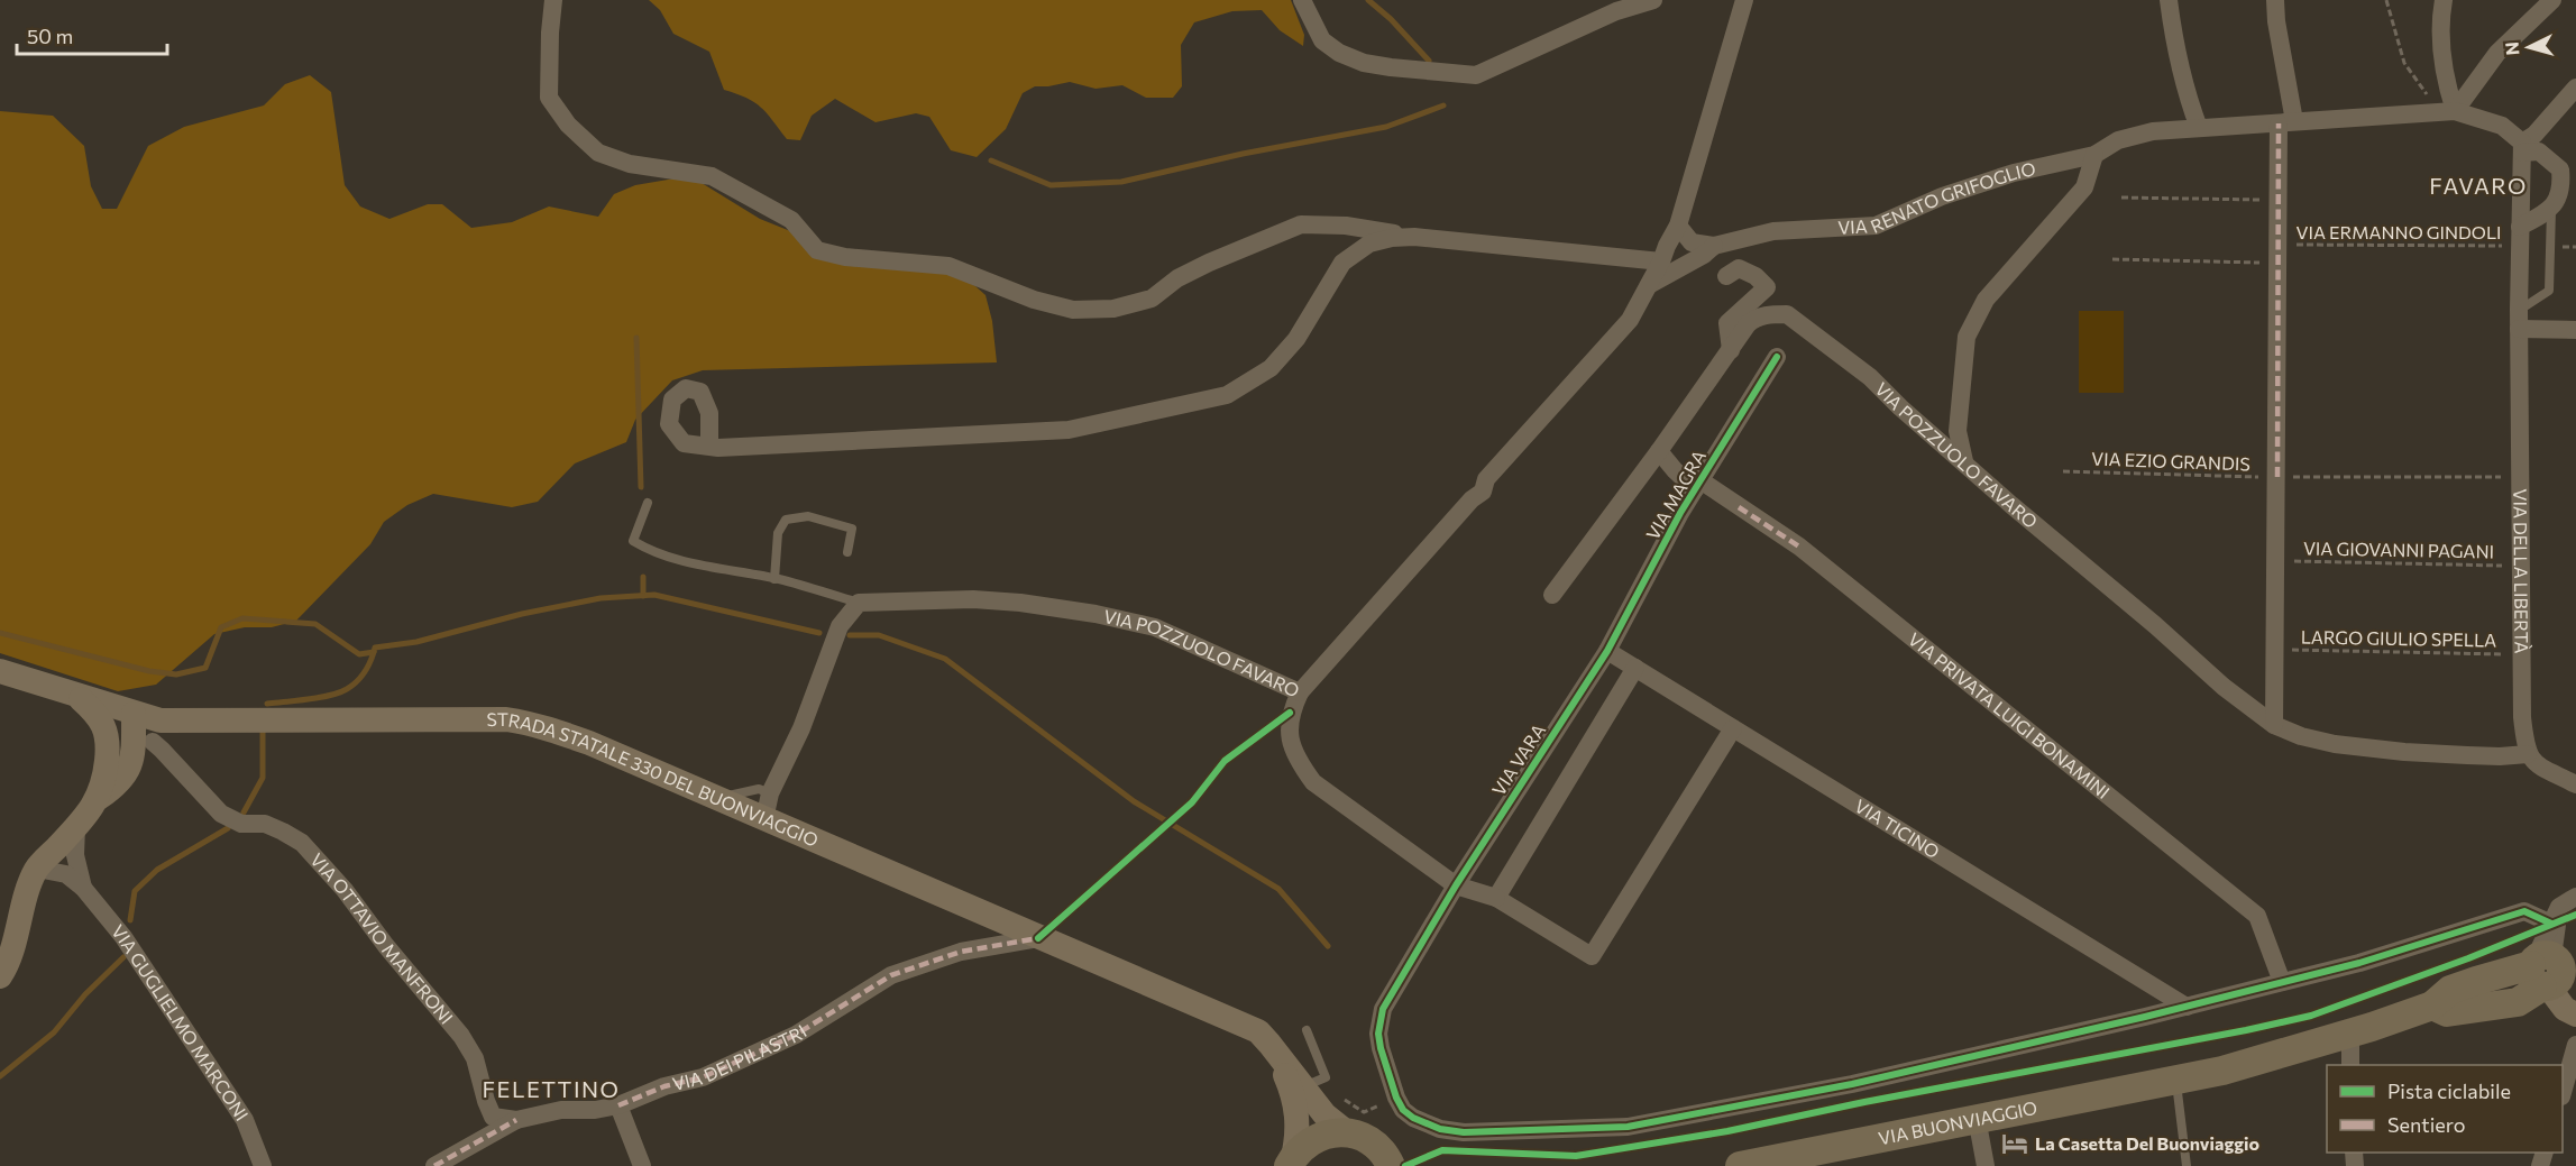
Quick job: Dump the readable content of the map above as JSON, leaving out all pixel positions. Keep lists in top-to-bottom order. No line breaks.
{"streets":{"main road":["STRADA STATALE 330 DEL BUONVIAGGIO","VIA BUONVIAGGIO"],"street":["VIA RENATO GRIFOGLIO","VIA POZZUOLO FAVARO","VIA MAGRA","VIA DELLA LIBERTÀ","VIA PRIVATA LUIGI BONAMINI","VIA VARA","VIA TICINO","VIA OTTAVIO MANFRONI","VIA GUGLIELMO MARCONI","VIA DEI PILASTRI"],"path":["VIA ERMANNO GINDOLI","VIA EZIO GRANDIS","VIA GIOVANNI PAGANI","LARGO GIULIO SPELLA"]},"crossings":[["VIA ERMANNO GINDOLI","VIA DELLA LIBERTÀ"],["VIA POZZUOLO FAVARO","VIA MAGRA"],["VIA POZZUOLO FAVARO","VIA DELLA LIBERTÀ"],["VIA EZIO GRANDIS","VIA DELLA LIBERTÀ"],["VIA MAGRA","VIA PRIVATA LUIGI BONAMINI"],["VIA MAGRA","VIA VARA"],["VIA MAGRA","VIA TICINO"],["VIA GIOVANNI PAGANI","VIA DELLA LIBERTÀ"],["VIA DELLA LIBERTÀ","LARGO GIULIO SPELLA"],["VIA VARA","VIA TICINO"],["STRADA STATALE 330 DEL BUONVIAGGIO","VIA DEI PILASTRI"],["VIA OTTAVIO MANFRONI","VIA DEI PILASTRI"]],"districts":["FAVARO","FELETTINO"],"places":{"hotel":["La Casetta Del Buonviaggio"]},"legend":["Pista ciclabile","Sentiero"],"scale_bar":"50 m","north":"left"}
